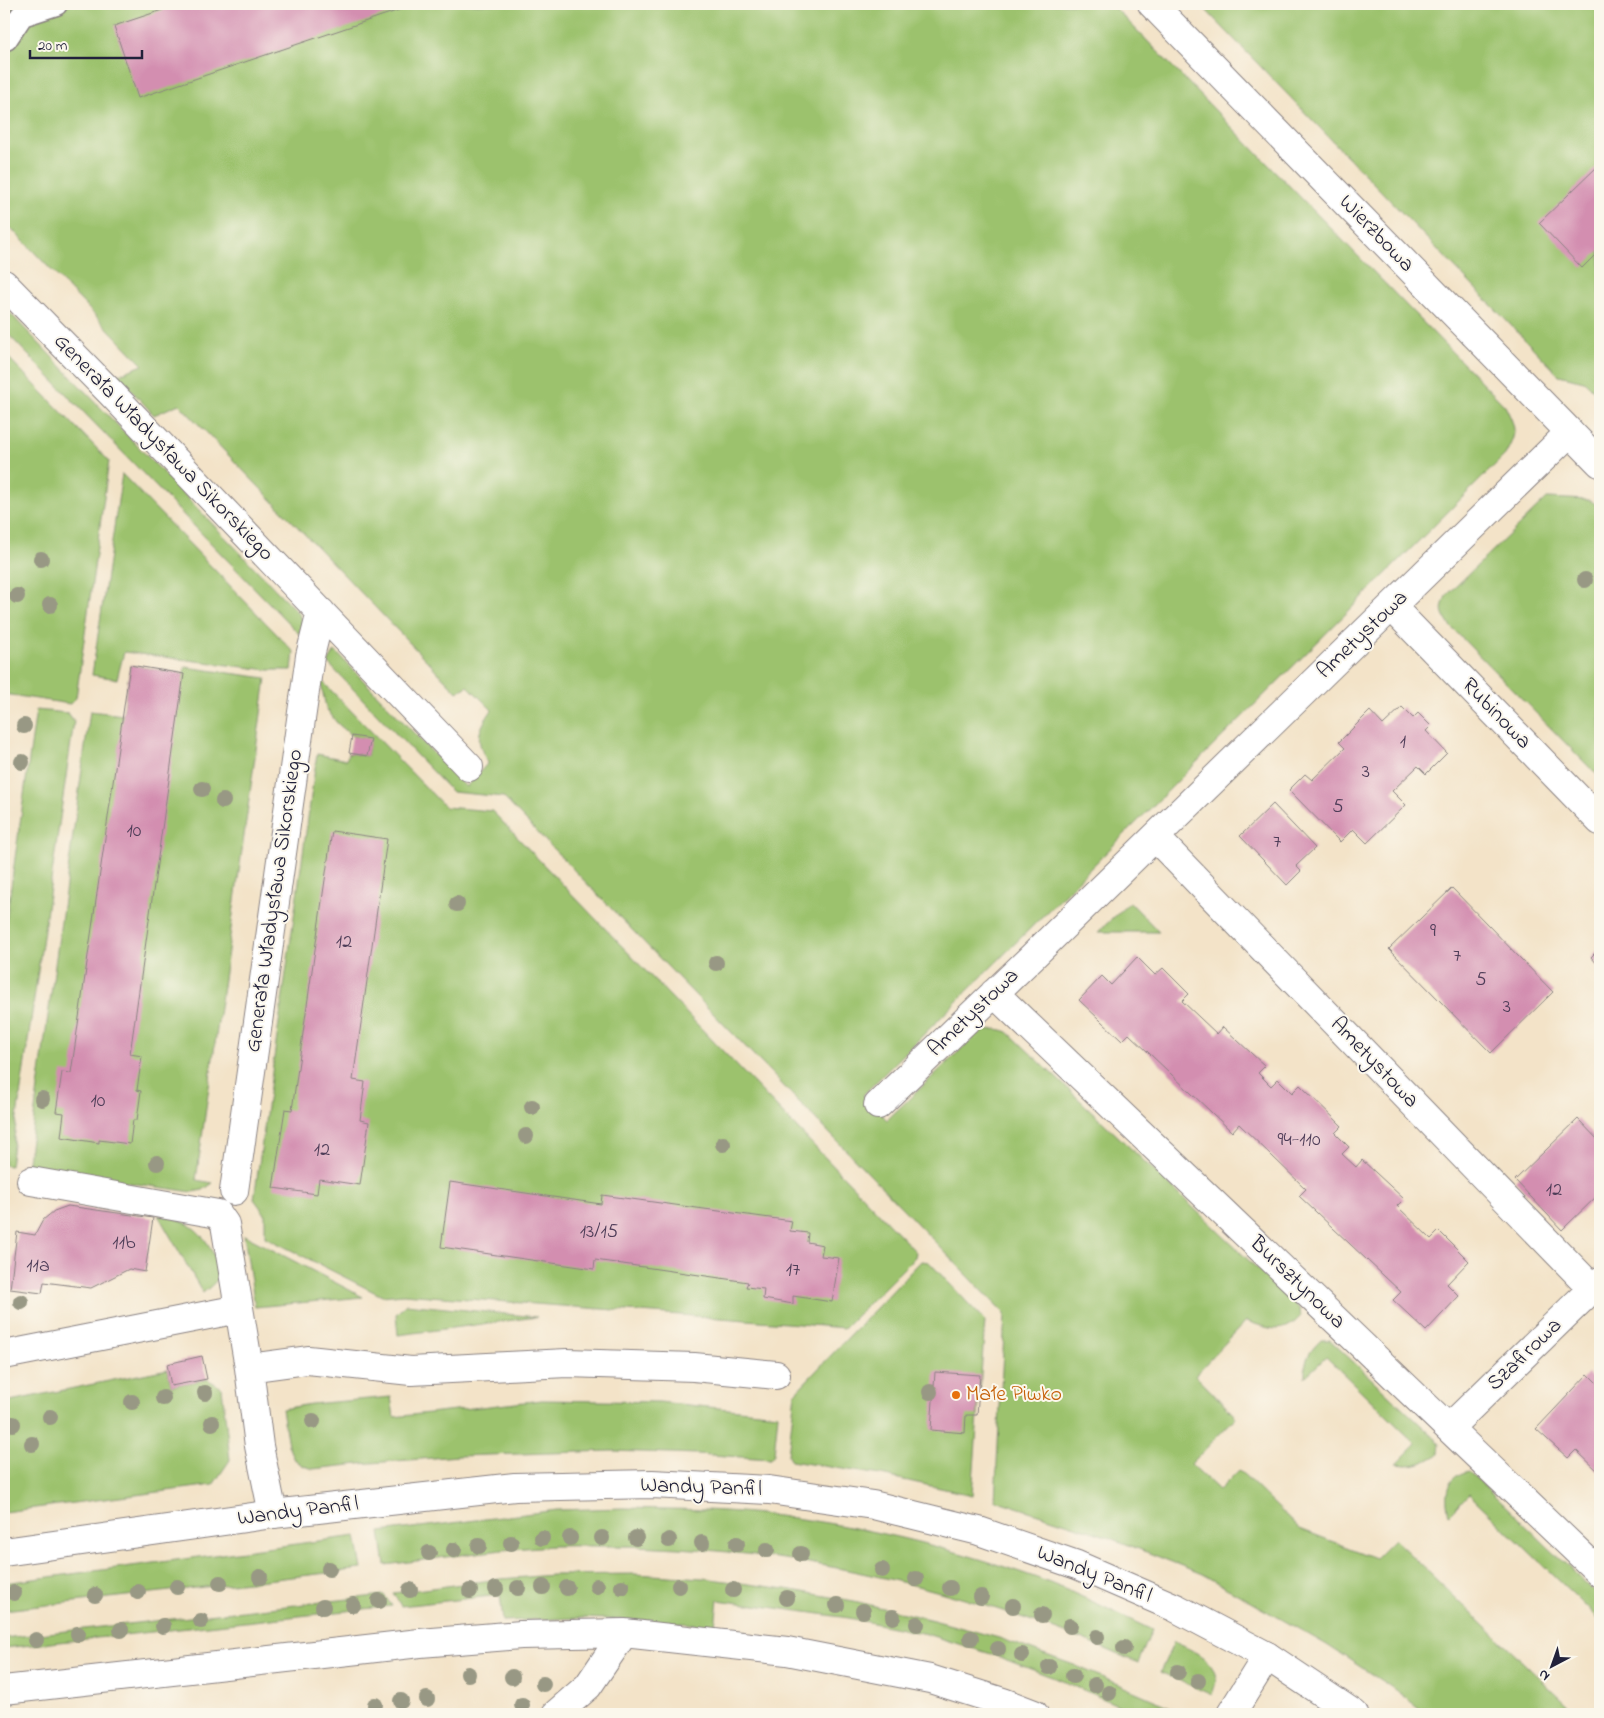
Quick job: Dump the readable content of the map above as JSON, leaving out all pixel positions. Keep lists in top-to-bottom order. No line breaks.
{"streets":{"street":["Wierzbowa","Generała Władysława Sikorskiego","Ametystowa","Rubinowa","Bursztynowa","Szafirowa","Wandy Panfil"]},"crossings":[["Wierzbowa","Ametystowa"],["Ametystowa","Rubinowa"],["Ametystowa","Bursztynowa"],["Ametystowa","Szafirowa"],["Bursztynowa","Szafirowa"]],"places":["Małe Piwko"],"house_numbers":["1","3","5","10","7","9","12","7","5","3","10","94-110","12","12","13/15","11b","11a","17"],"scale_bar":"20 m","north":"bottom left"}
